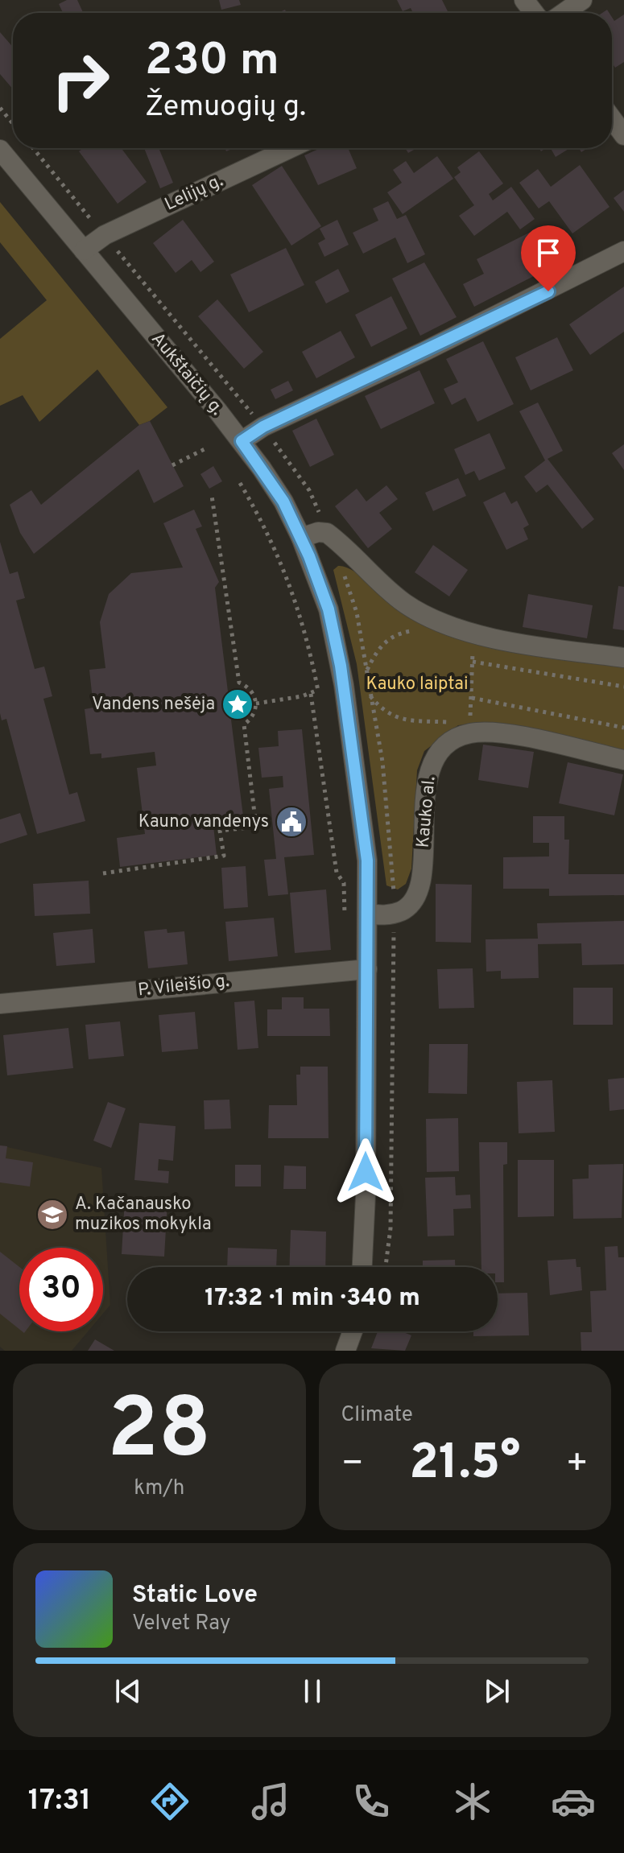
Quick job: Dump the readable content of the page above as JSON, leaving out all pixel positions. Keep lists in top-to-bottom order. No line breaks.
{"streets":{"street":["Lelijų g.","Aukštaičių g.","Kauko al.","P. Vileišio g."]},"crossings":[["Lelijų g.","Aukštaičių g."],["Aukštaičių g.","Kauko al."],["Aukštaičių g.","P. Vileišio g."]],"parks":["Kauko laiptai"],"places":{"place":["Vandens nešėja"],"public building":["Kauno vandenys"],"school or university":["A. Kačanausko muzikos mokykla"]},"page":{"turn":["230 m","Žemuogių g."],"limit":"30","trip":"17:32 · 1 min · 340 m","tile":[["28","km/h"],"Climate"],"heat":["−","21.5°","+"],"song":["Static Love","Velvet Ray"],"tabs":"17:31"}}
